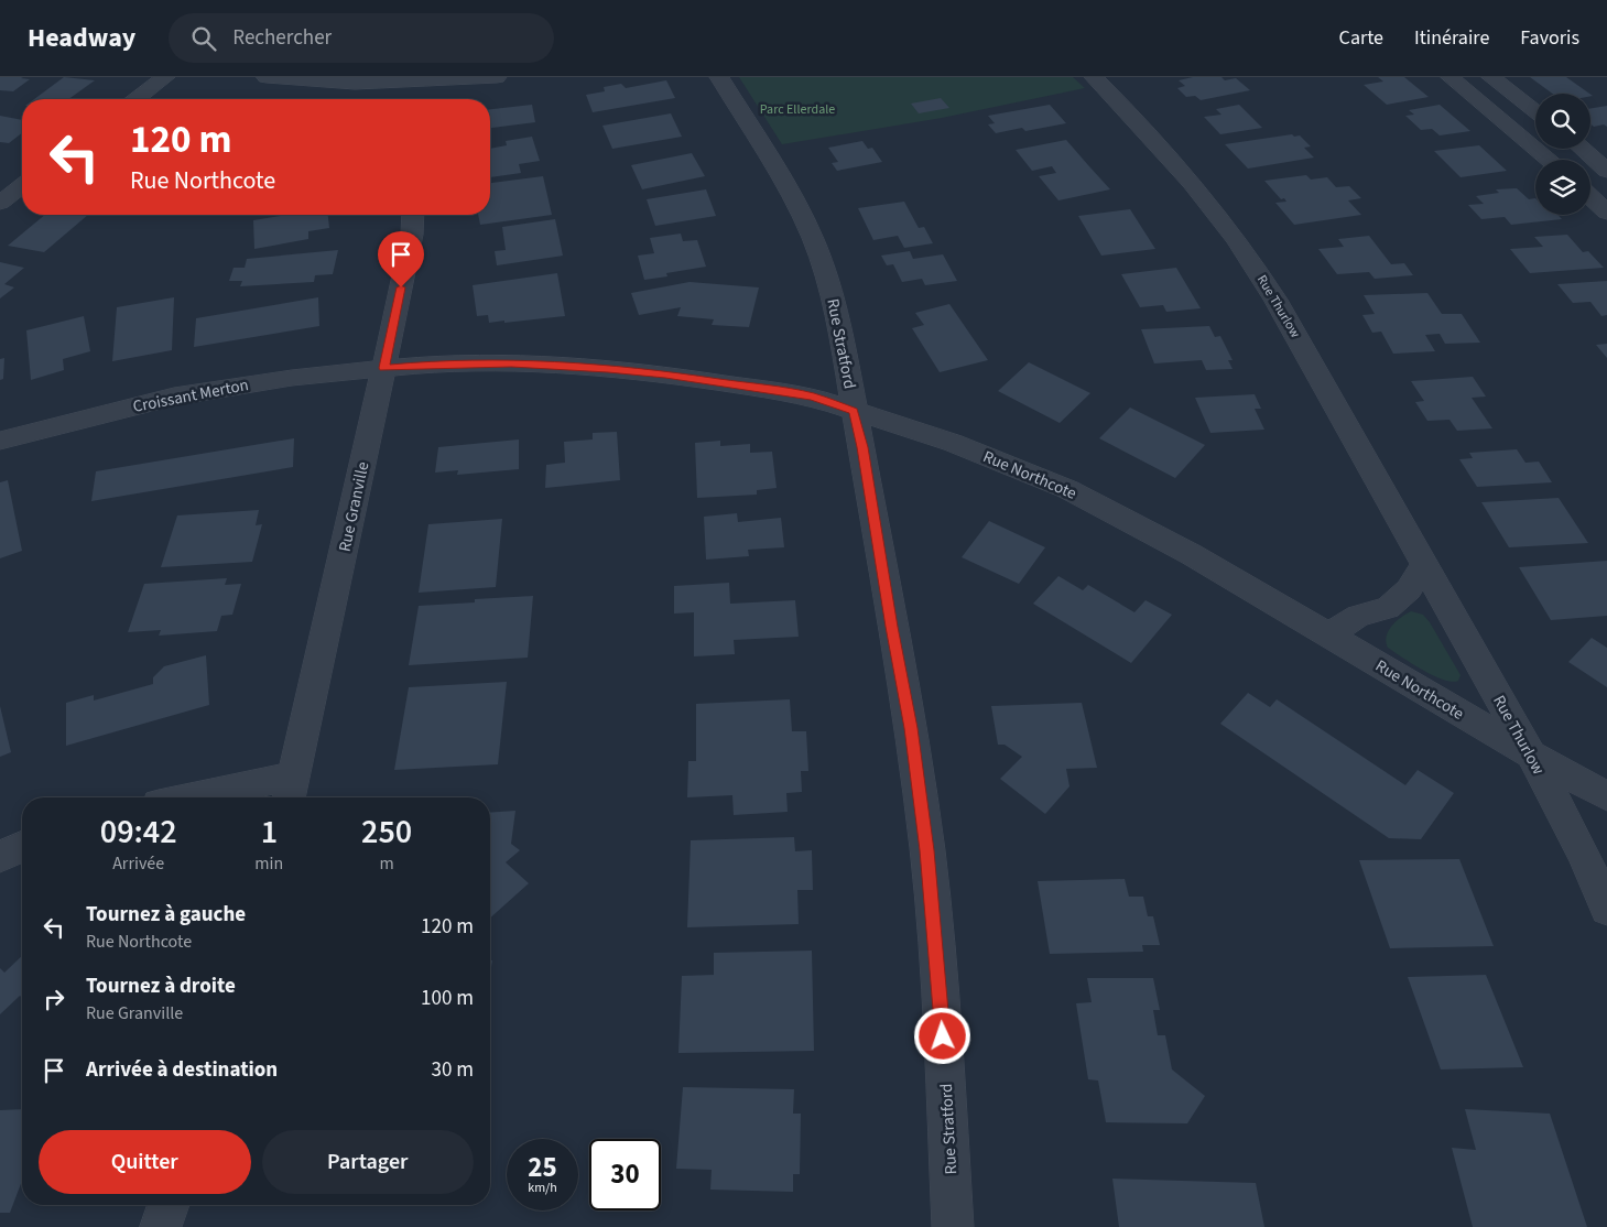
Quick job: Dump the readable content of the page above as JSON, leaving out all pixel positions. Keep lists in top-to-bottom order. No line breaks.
{"streets":{"street":["Rue Thurlow","Rue Stratford","Croissant Merton","Rue Northcote","Rue Granville"]},"crossings":[["Rue Thurlow","Rue Northcote"],["Rue Stratford","Rue Northcote"],["Croissant Merton","Rue Northcote"],["Croissant Merton","Rue Granville"],["Rue Northcote","Rue Granville"]],"parks":["Parc Ellerdale"],"page":{"header":"Headway","search":"Rechercher","nav":["Carte","Itinéraire","Favoris"],"turn":["120 m","Rue Northcote"],"eta":["09:42","Arrivée","1","min","250","m"],"list":[{"name":"Tournez à gauche","note":"Rue Northcote","value":"120 m"},{"name":"Tournez à droite","note":"Rue Granville","value":"100 m"},{"name":"Arrivée à destination","value":"30 m"}],"buttons":["Quitter","Partager"],"speed":"25 km/h","limit":"30"}}
